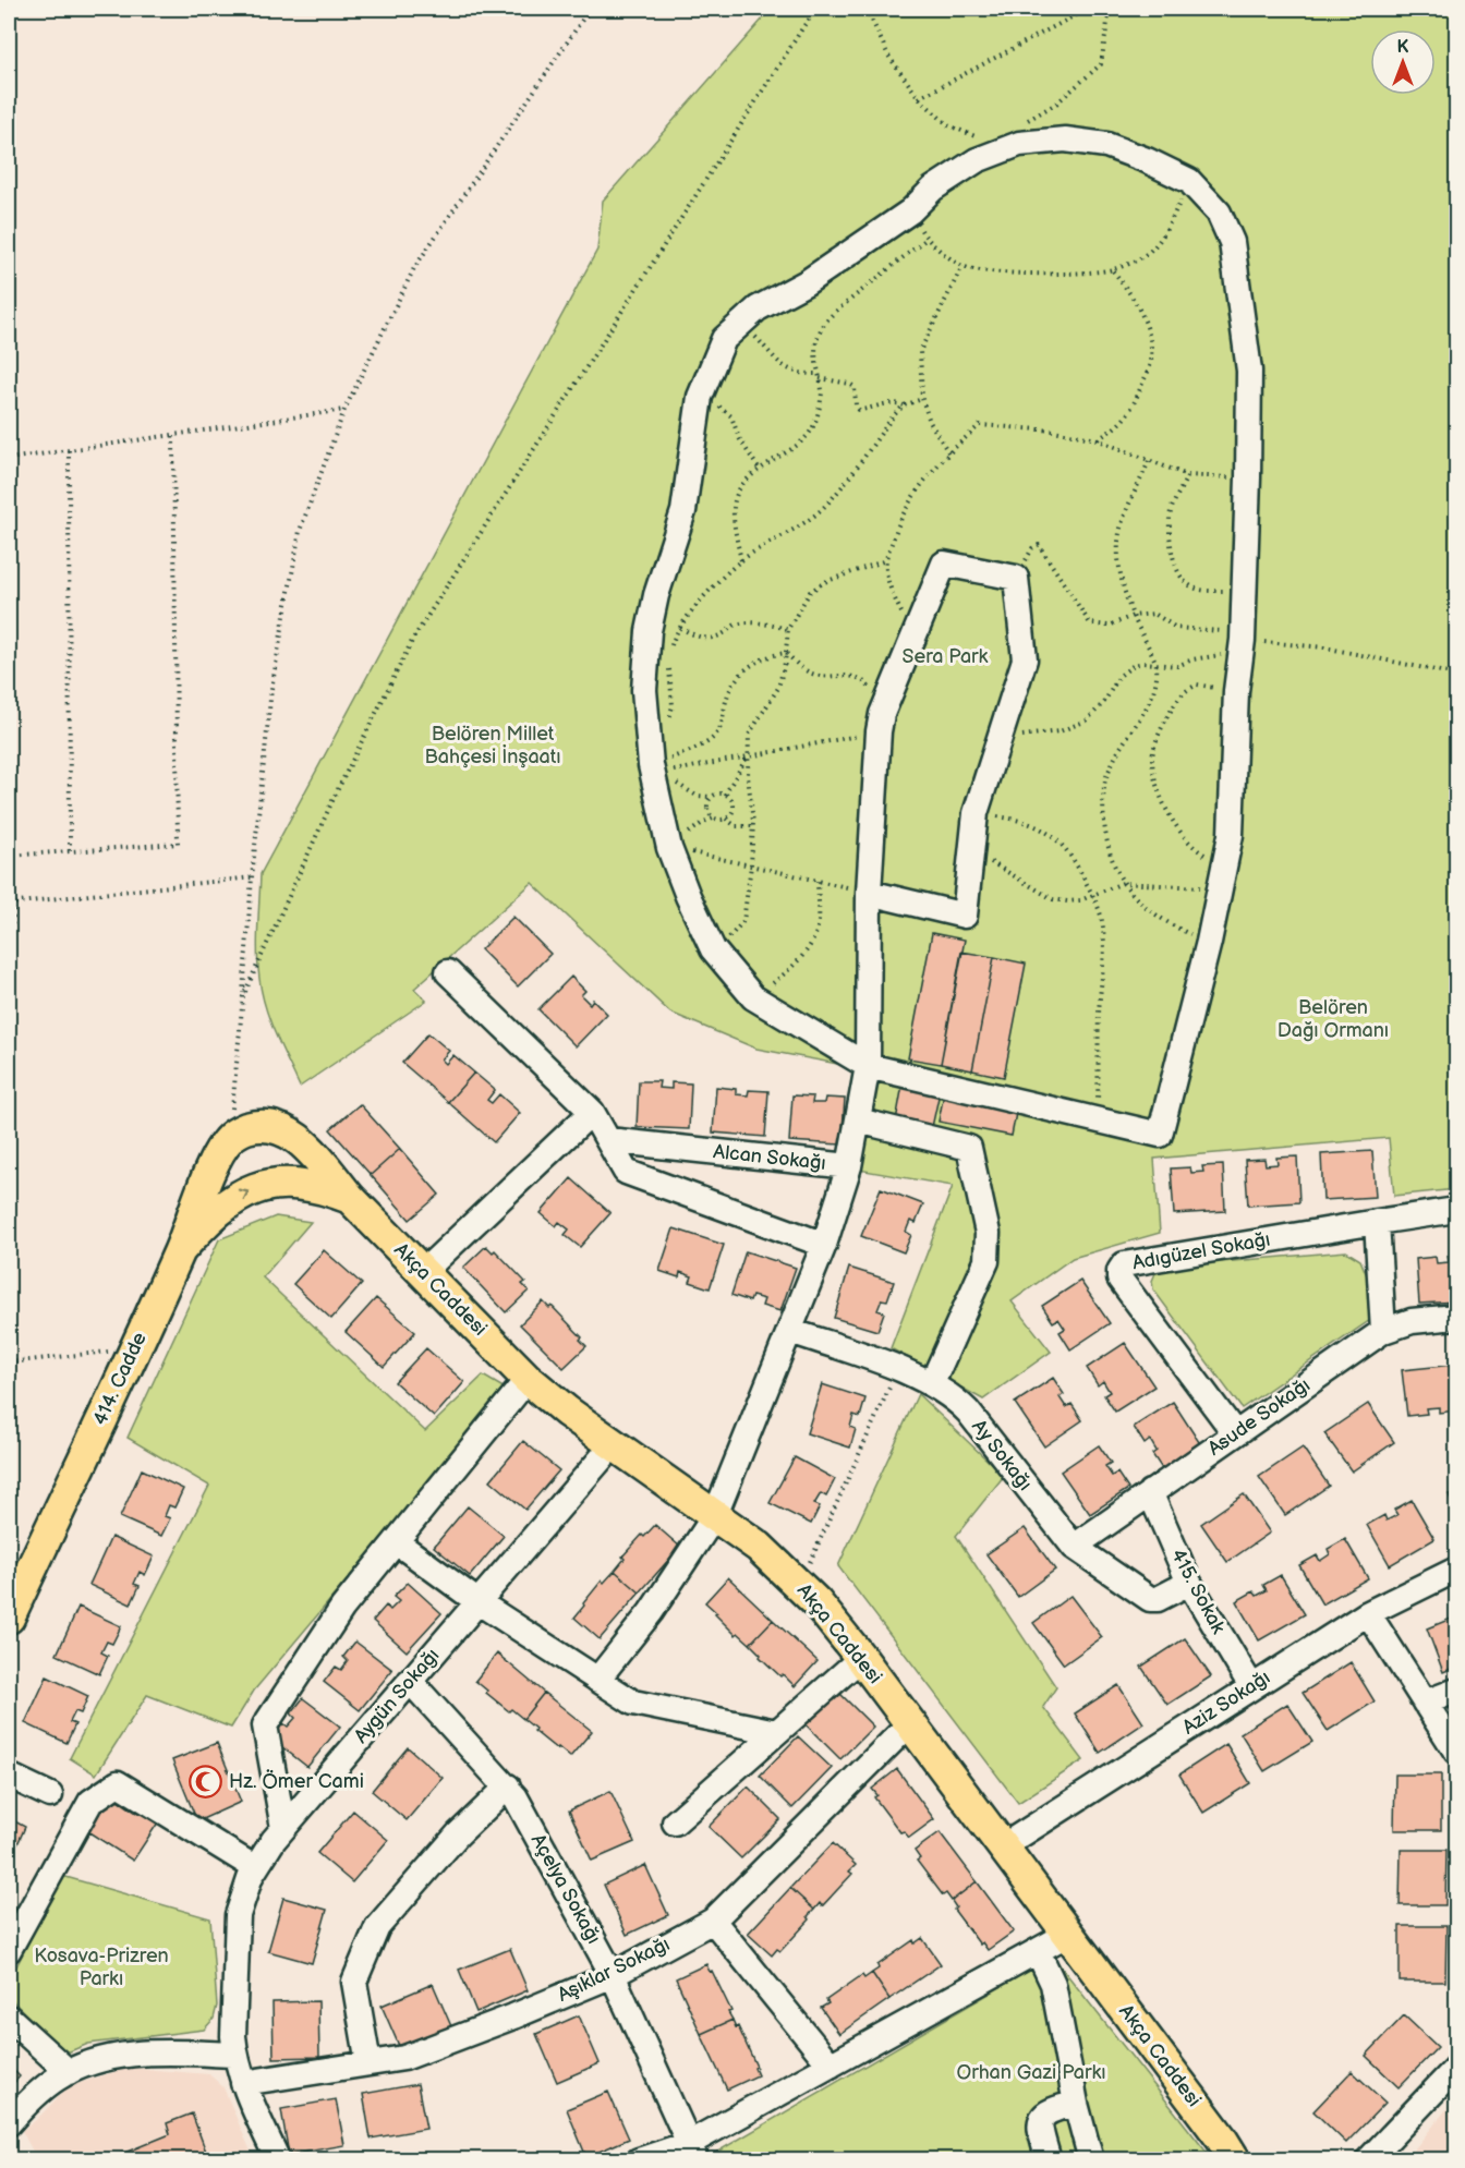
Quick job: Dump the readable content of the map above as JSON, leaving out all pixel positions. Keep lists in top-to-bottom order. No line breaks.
{"streets":{"main road":["Akça Caddesi","414. Cadde"],"street":["Alcan Sokağı","Adıgüzel Sokağı","Asude Sokağı","Ay Sokağı","415. Sokak","Aygün Sokağı","Aziz Sokağı","Açelya Sokağı","Aşıklar Sokağı"]},"crossings":[["Alcan Sokağı","Akça Caddesi"],["Alcan Sokağı","Ay Sokağı"],["Adıgüzel Sokağı","Asude Sokağı"],["Akça Caddesi","414. Cadde"],["Akça Caddesi","Aygün Sokağı"],["Akça Caddesi","Aziz Sokağı"],["Akça Caddesi","Aşıklar Sokağı"],["Asude Sokağı","Ay Sokağı"],["Asude Sokağı","415. Sokak"],["Ay Sokağı","415. Sokak"],["415. Sokak","Aziz Sokağı"],["Aygün Sokağı","Açelya Sokağı"],["Aygün Sokağı","Aşıklar Sokağı"],["Açelya Sokağı","Aşıklar Sokağı"]],"parks":["Sera Park","Belören Millet Bahçesi İnşaatı","Belören Dağı Ormanı","Kosava-Prizren Parkı","Orhan Gazi Parkı"],"places":{"mosque":["Hz. Ömer Cami"]},"north":"top"}
